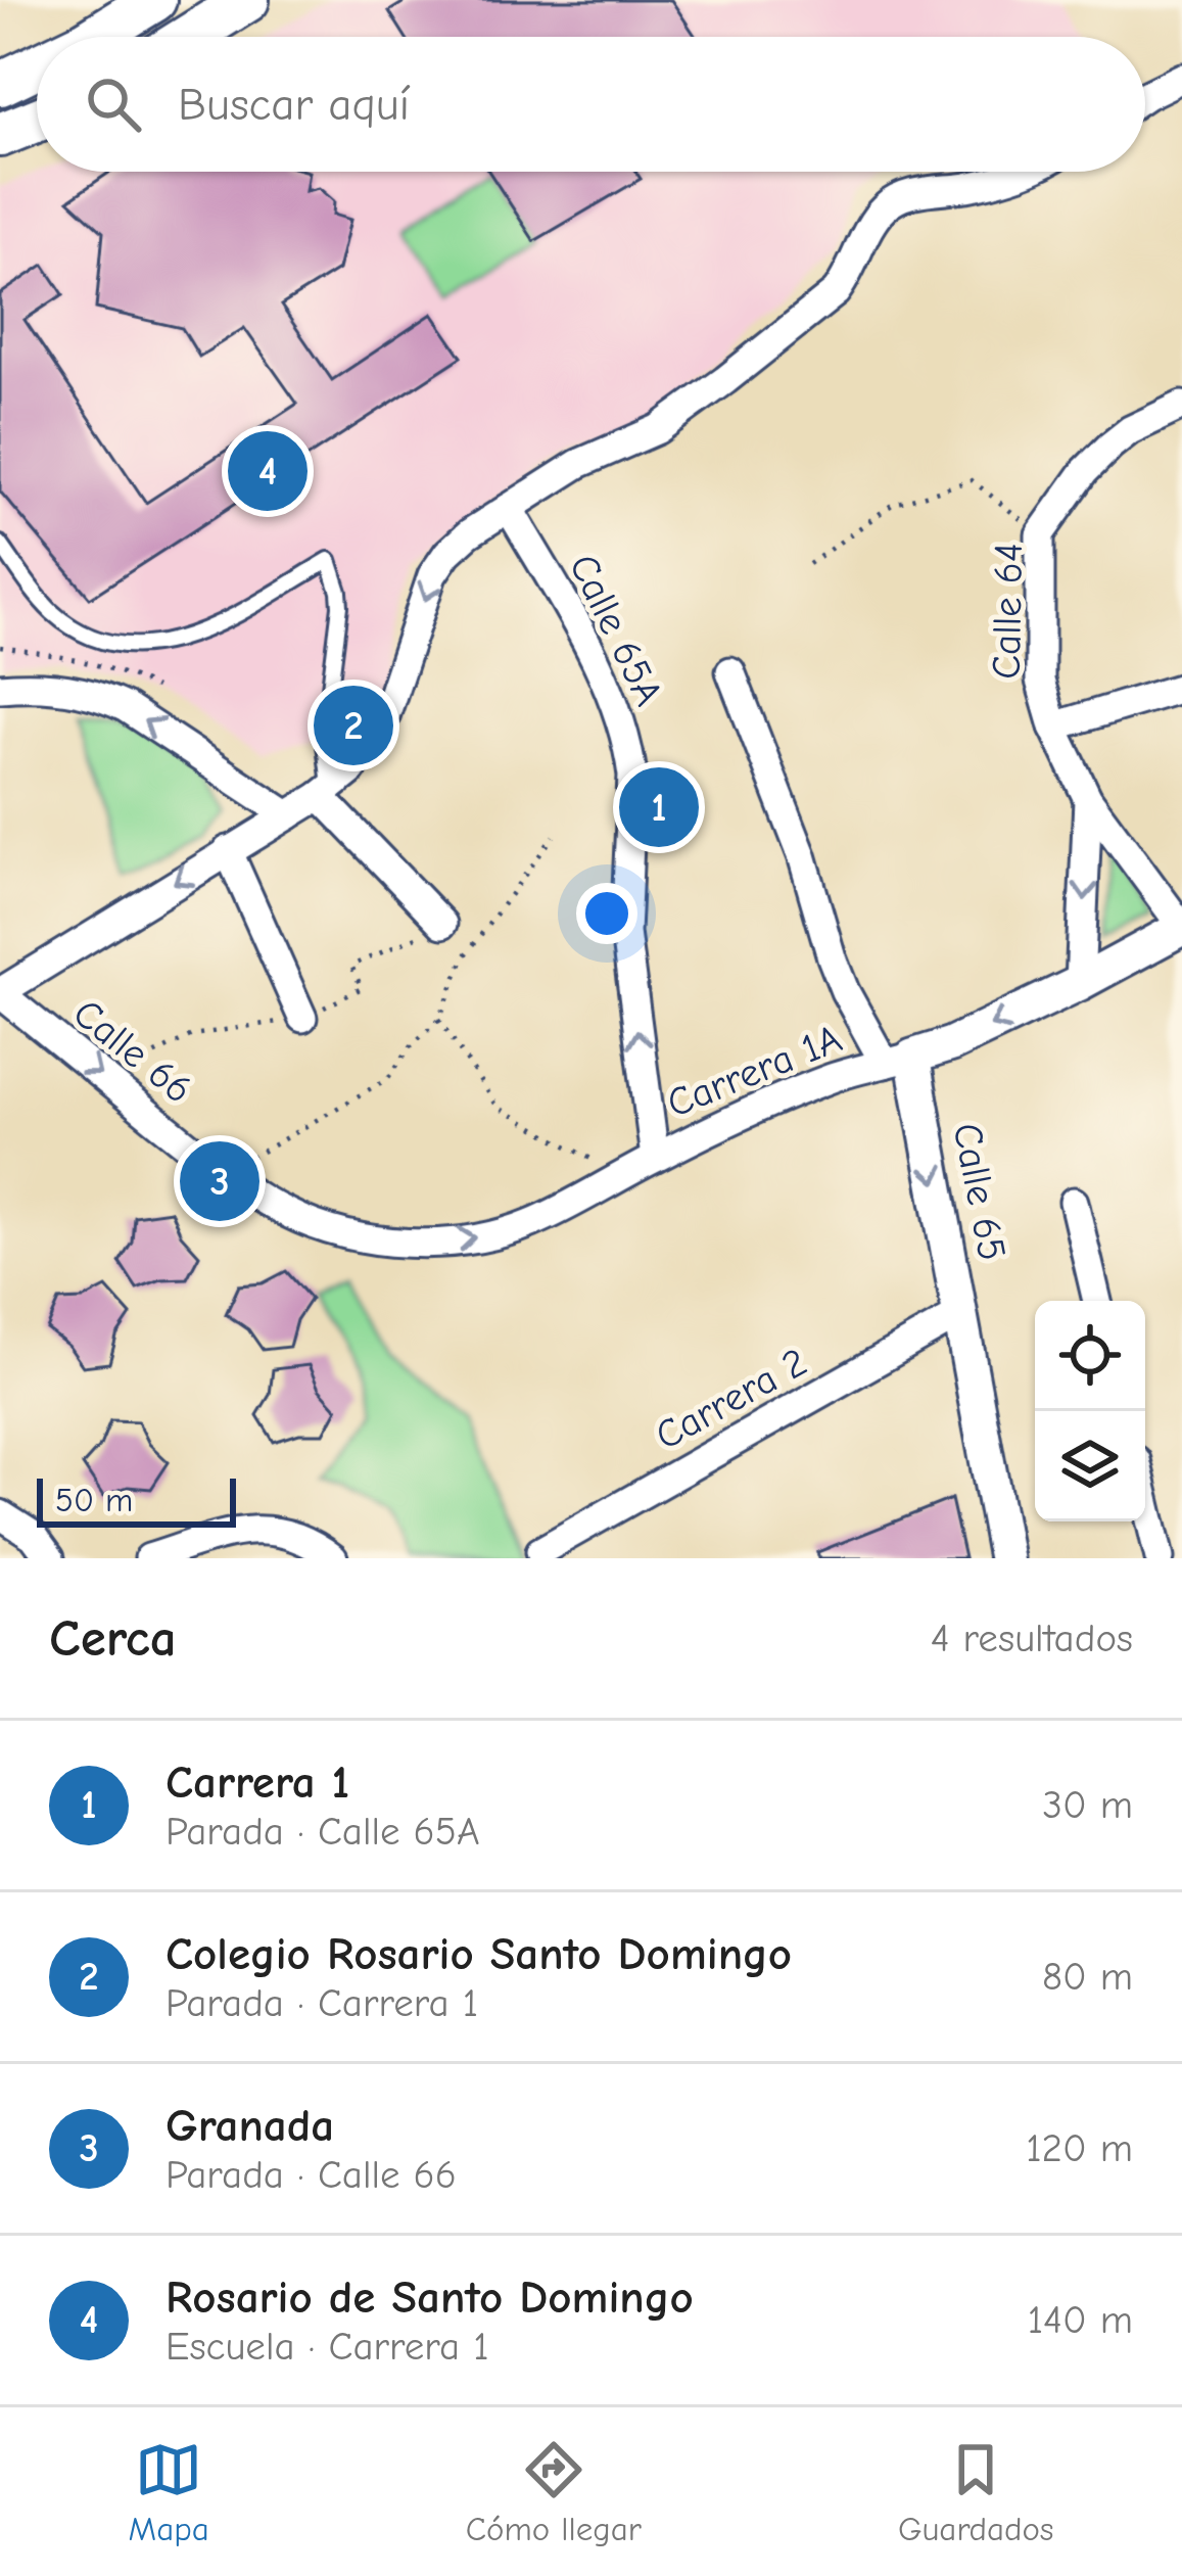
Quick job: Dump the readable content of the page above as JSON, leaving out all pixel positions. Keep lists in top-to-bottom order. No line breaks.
{"streets":{"street":["Calle 64","Calle 65A","Calle 66","Carrera 1A","Calle 65","Carrera 2"]},"crossings":[["Calle 64","Carrera 1A"],["Calle 65A","Carrera 1A"],["Calle 66","Carrera 1A"],["Carrera 1A","Calle 65"],["Calle 65","Carrera 2"]],"one_way":["Calle 65A","Calle 66"],"scale_bar":"50 m","page":{"search":"Buscar aquí","pins":["4","2","1","3"],"scale":"50 m","heading":["Cerca","4 resultados"],"list":[{"mark":"1","name":"Carrera 1","note":"Parada · Calle 65A","value":"30 m"},{"mark":"2","name":"Colegio Rosario Santo Domingo","note":"Parada · Carrera 1","value":"80 m"},{"mark":"3","name":"Granada","note":"Parada · Calle 66","value":"120 m"},{"mark":"4","name":"Rosario de Santo Domingo","note":"Escuela · Carrera 1","value":"140 m"}],"nav":["Mapa","Cómo llegar","Guardados"]}}
